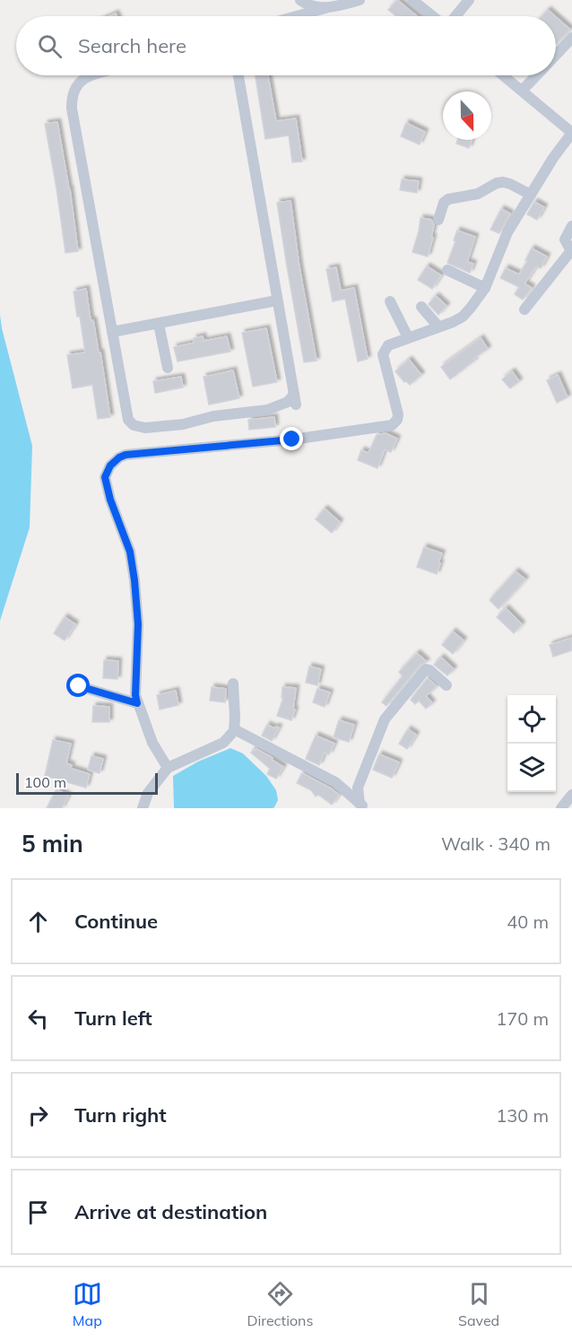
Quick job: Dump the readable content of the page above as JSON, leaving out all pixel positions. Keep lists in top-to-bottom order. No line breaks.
{"scale_bar":"100 m","north":"bottom","page":{"search":"Search here","scale":"100 m","heading":["5 min","Walk · 340 m"],"list":[["Continue","40 m"],["Turn left","170 m"],["Turn right","130 m"],"Arrive at destination"],"nav":["Map","Directions","Saved"]}}
